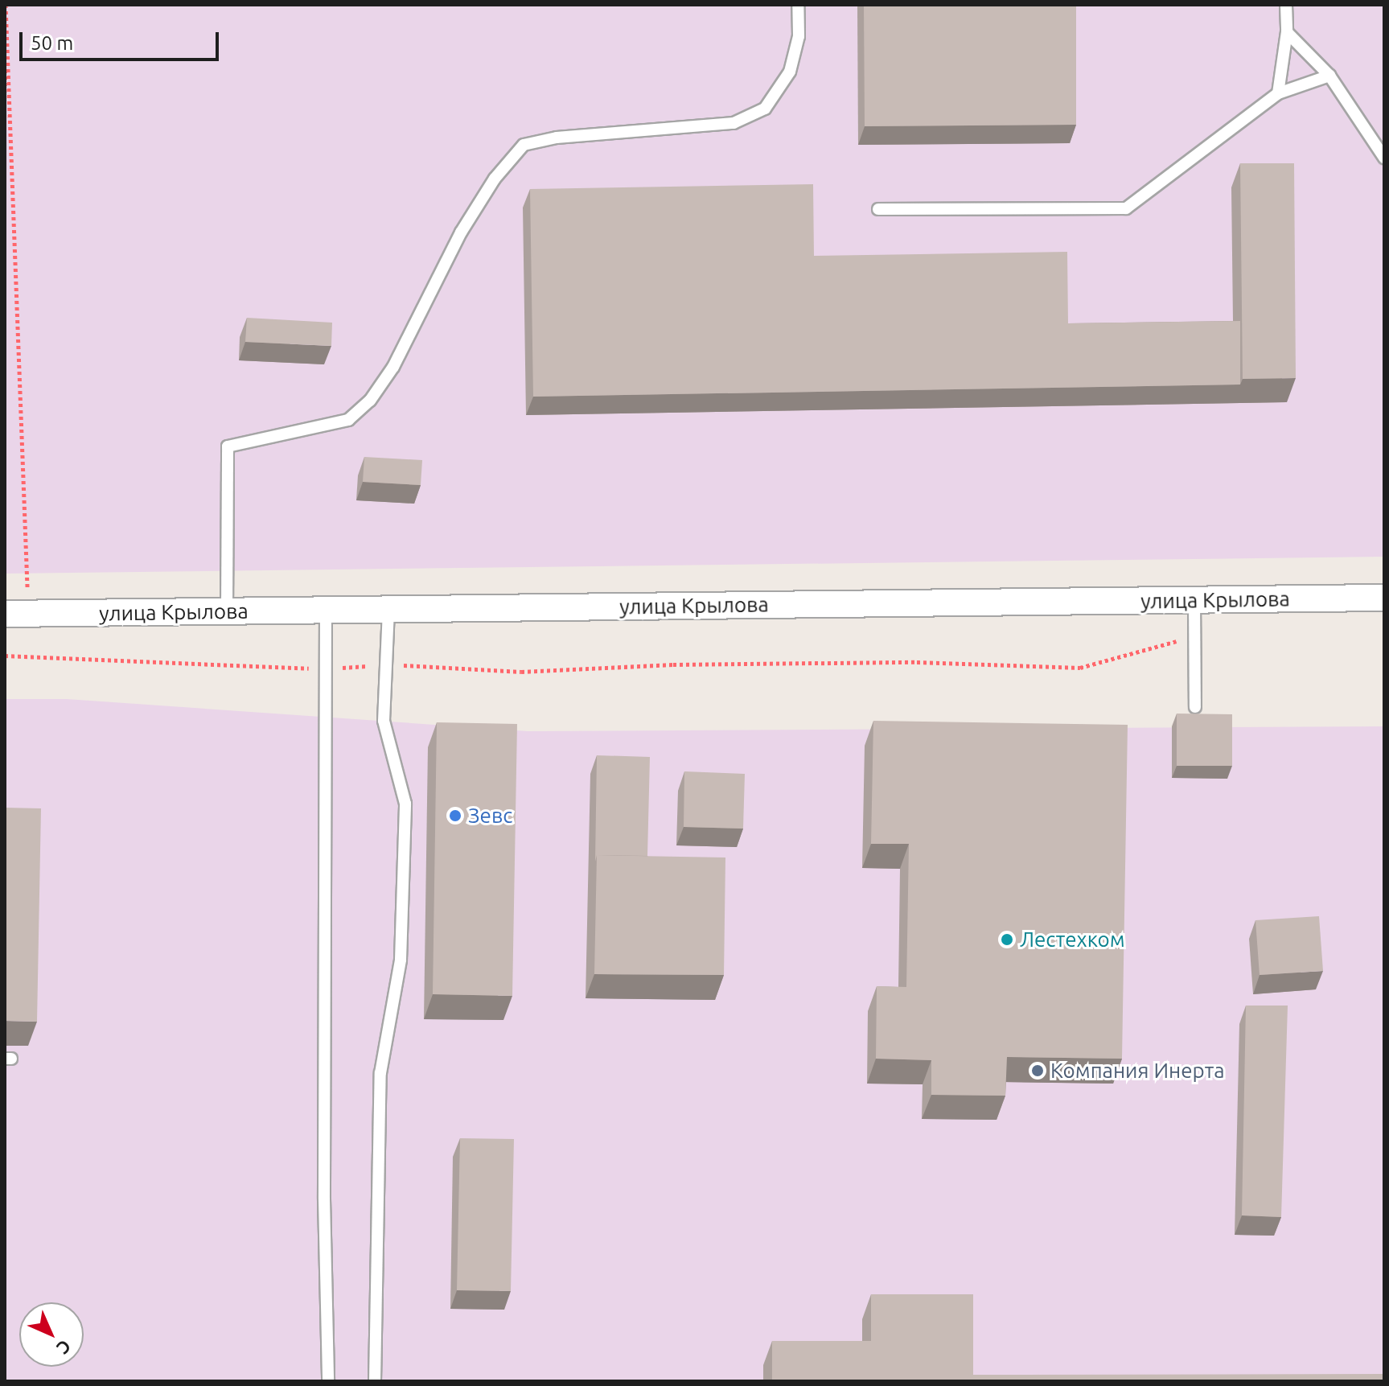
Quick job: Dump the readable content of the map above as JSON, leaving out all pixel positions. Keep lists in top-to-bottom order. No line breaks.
{"streets":{"street":["улица Крылова"]},"places":["Зевс","Лестехком","Компания Инерта"],"scale_bar":"50 m","north":"bottom right"}
